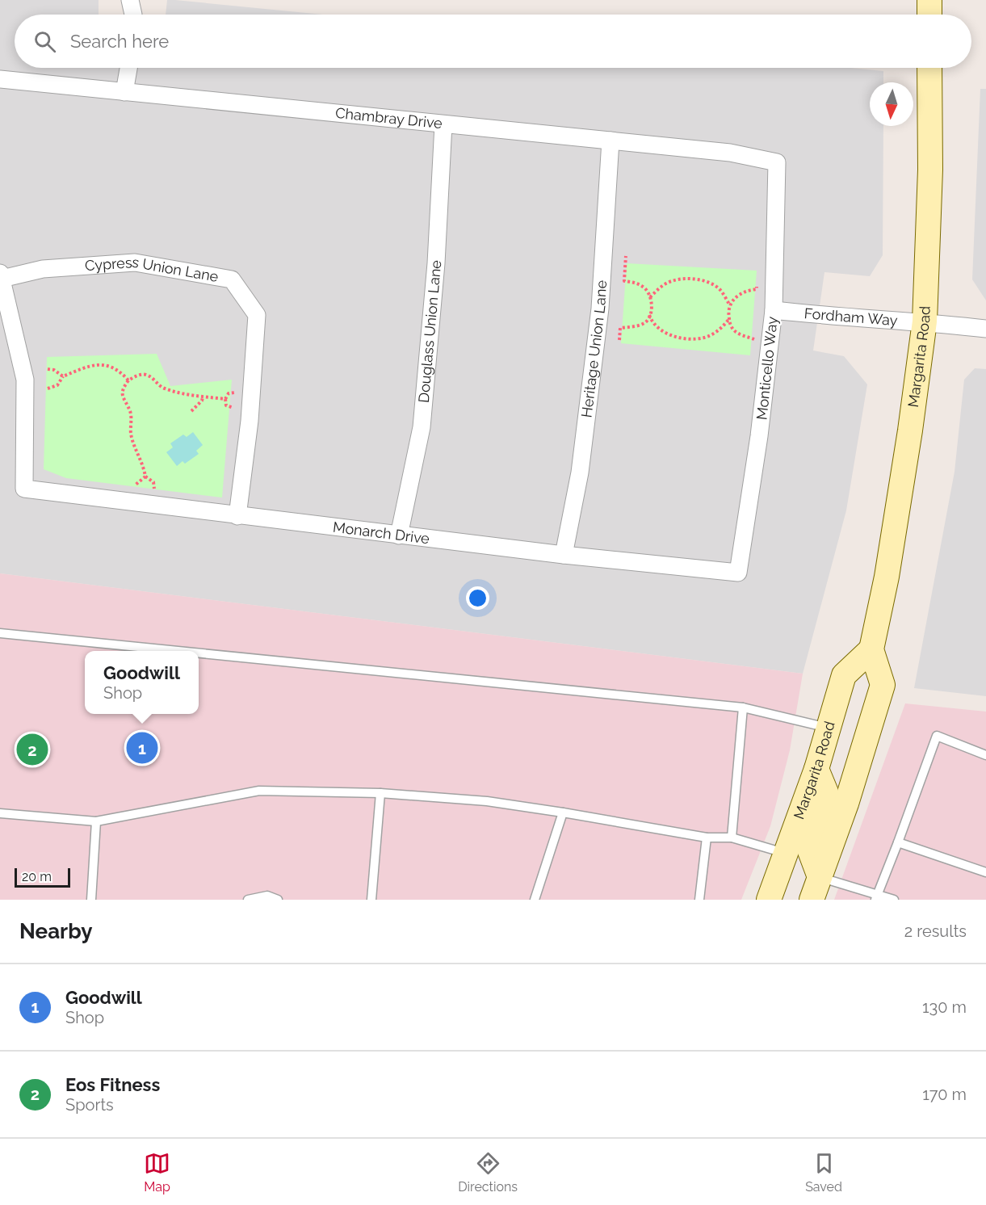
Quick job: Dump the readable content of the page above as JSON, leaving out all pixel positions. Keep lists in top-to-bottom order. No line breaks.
{"streets":{"main road":["Margarita Road"],"street":["Chambray Drive","Cypress Union Lane","Fordham Way","Douglass Union Lane","Heritage Union Lane","Monticello Way","Monarch Drive"]},"crossings":[["Chambray Drive","Douglass Union Lane"],["Chambray Drive","Heritage Union Lane"],["Chambray Drive","Monticello Way"],["Cypress Union Lane","Monarch Drive"],["Fordham Way","Margarita Road"],["Fordham Way","Monticello Way"],["Douglass Union Lane","Monarch Drive"],["Heritage Union Lane","Monarch Drive"],["Monticello Way","Monarch Drive"]],"scale_bar":"20 m","north":"bottom","page":{"search":"Search here","popup":["Goodwill","Shop"],"pins":["1","2"],"scale":"20 m","heading":["Nearby","2 results"],"list":[{"mark":"1","name":"Goodwill","note":"Shop","value":"130 m"},{"mark":"2","name":"Eos Fitness","note":"Sports","value":"170 m"}],"nav":["Map","Directions","Saved"]}}
